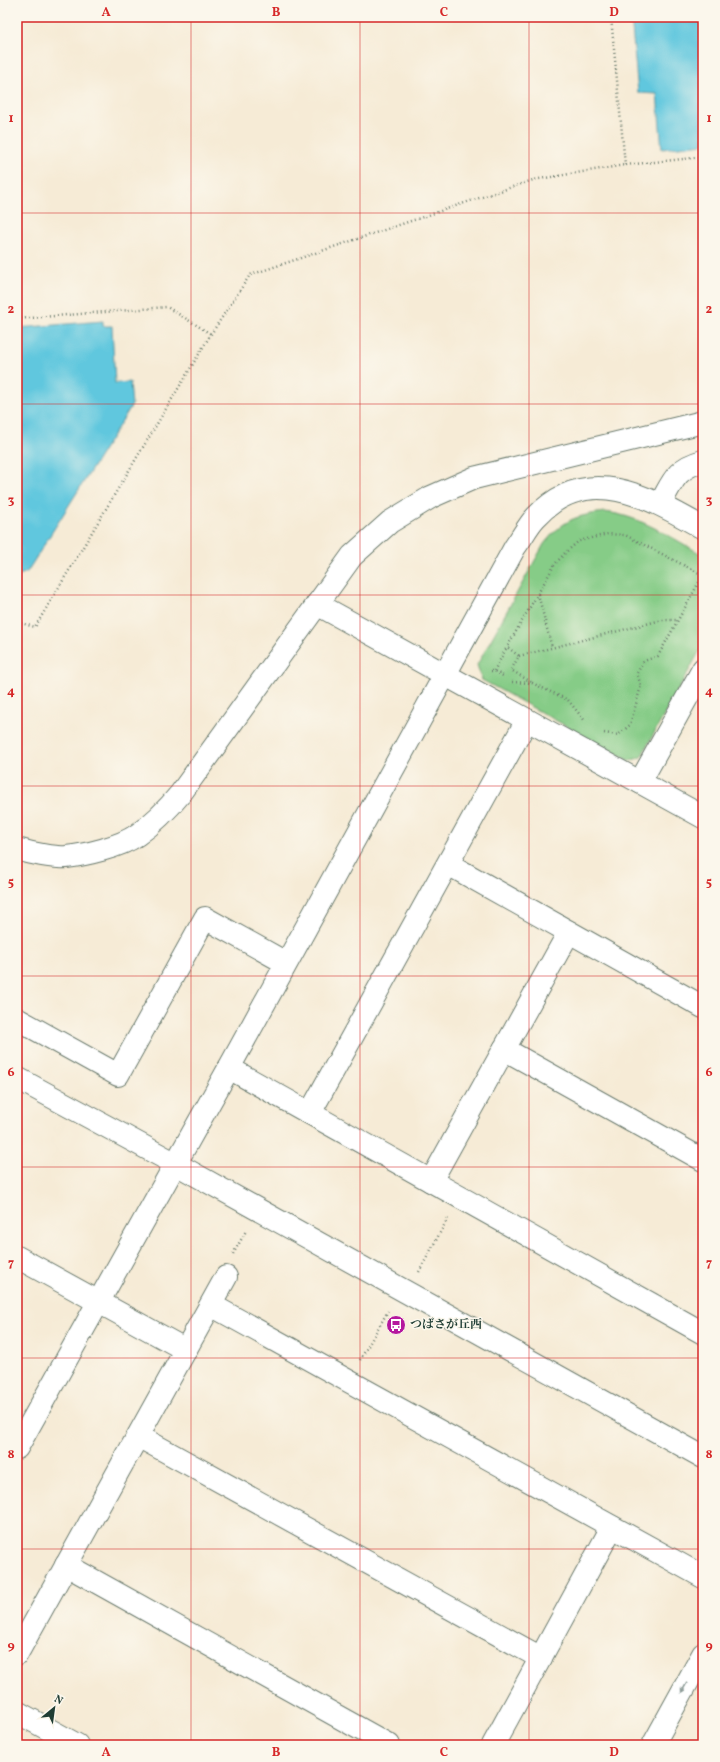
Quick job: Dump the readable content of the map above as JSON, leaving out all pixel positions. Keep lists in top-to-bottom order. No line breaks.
{"places":{"bus stop":["つばさが丘西"]},"north":"top right","grid":{"columns":["A","B","C","D"],"rows":["1","2","3","4","5","6","7","8","9"]}}
